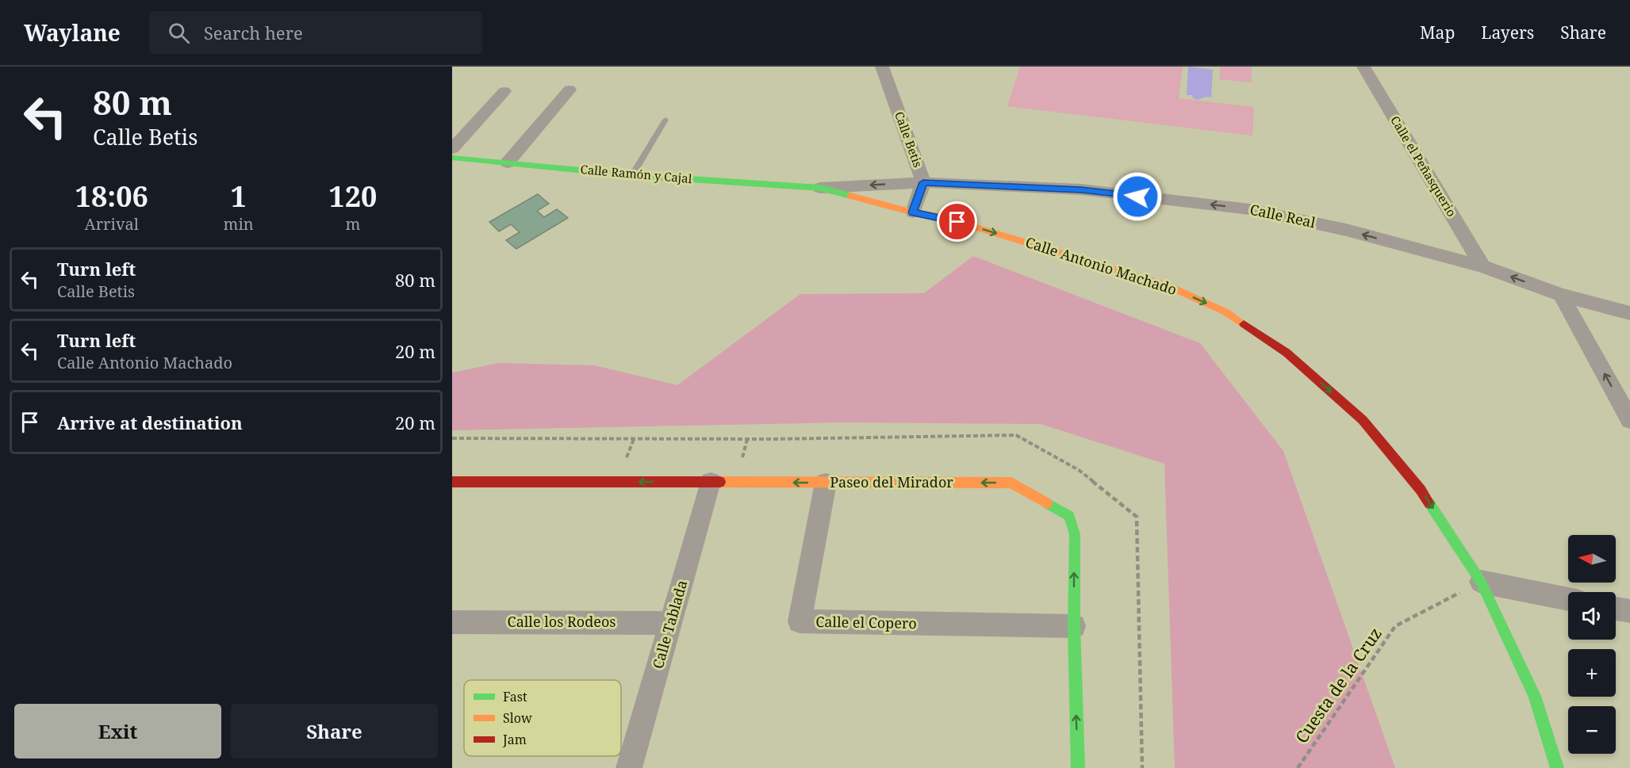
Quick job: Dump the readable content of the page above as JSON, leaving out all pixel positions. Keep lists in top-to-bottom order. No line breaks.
{"streets":{"main road":["Calle Ramón y Cajal","Calle Antonio Machado","Paseo del Mirador"],"street":["Calle Betis","Calle el Peñasquerio","Calle Real","Calle los Rodeos","Calle el Copero","Calle Tablada"],"path":["Cuesta de la Cruz"]},"crossings":[["Calle Betis","Calle Ramón y Cajal"],["Calle Betis","Calle Real"],["Calle Betis","Calle Antonio Machado"],["Calle el Peñasquerio","Calle Real"],["Calle Ramón y Cajal","Calle Real"],["Calle Ramón y Cajal","Calle Antonio Machado"],["Calle Antonio Machado","Cuesta de la Cruz"],["Paseo del Mirador","Calle el Copero"],["Paseo del Mirador","Calle Tablada"],["Calle los Rodeos","Calle Tablada"]],"one_way":["Calle Real","Calle Antonio Machado"],"legend":["Fast","Slow","Jam"],"north":"left","page":{"header":"Waylane","search":"Search here","nav":["Map","Layers","Share"],"turn":["80 m","Calle Betis"],"eta":["18:06","Arrival","1","min","120","m"],"list":[{"name":"Turn left","note":"Calle Betis","value":"80 m"},{"name":"Turn left","note":"Calle Antonio Machado","value":"20 m"},{"name":"Arrive at destination","value":"20 m"}],"map_buttons":["+","−"],"buttons":["Exit","Share"]}}
